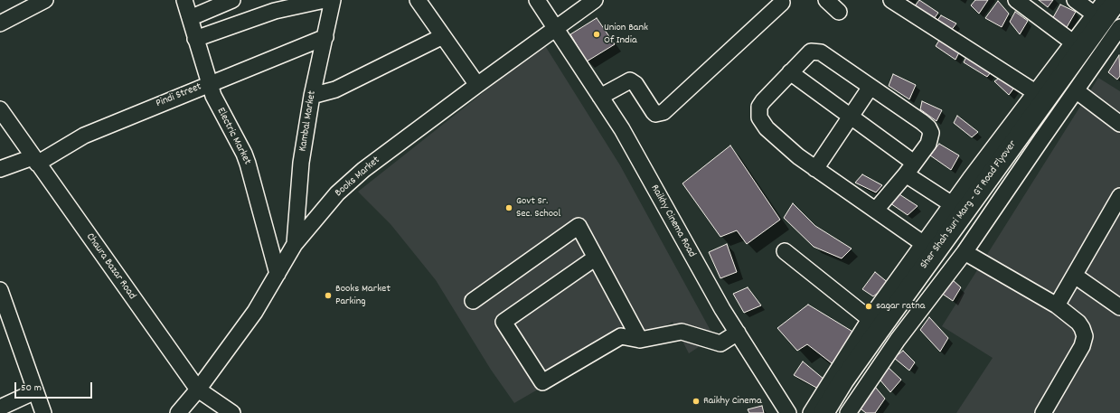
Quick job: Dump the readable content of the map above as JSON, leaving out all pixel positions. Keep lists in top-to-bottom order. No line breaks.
{"streets":{"main road":["Sher Shah Suri Marg - GT Road Flyover"],"street":["Pindi Street","Kambal Market","Electric Market","Books Market","Raikhy Cinema Road","Chaura Bazar Road"]},"crossings":[["Pindi Street","Kambal Market"],["Pindi Street","Electric Market"],["Pindi Street","Chaura Bazar Road"],["Kambal Market","Books Market"],["Electric Market","Books Market"],["Books Market","Raikhy Cinema Road"],["Books Market","Chaura Bazar Road"]],"places":["Union Bank Of India","Govt Sr. Sec. School","Books Market Parking","sagar ratna","Raikhy Cinema"],"scale_bar":"50 m"}
